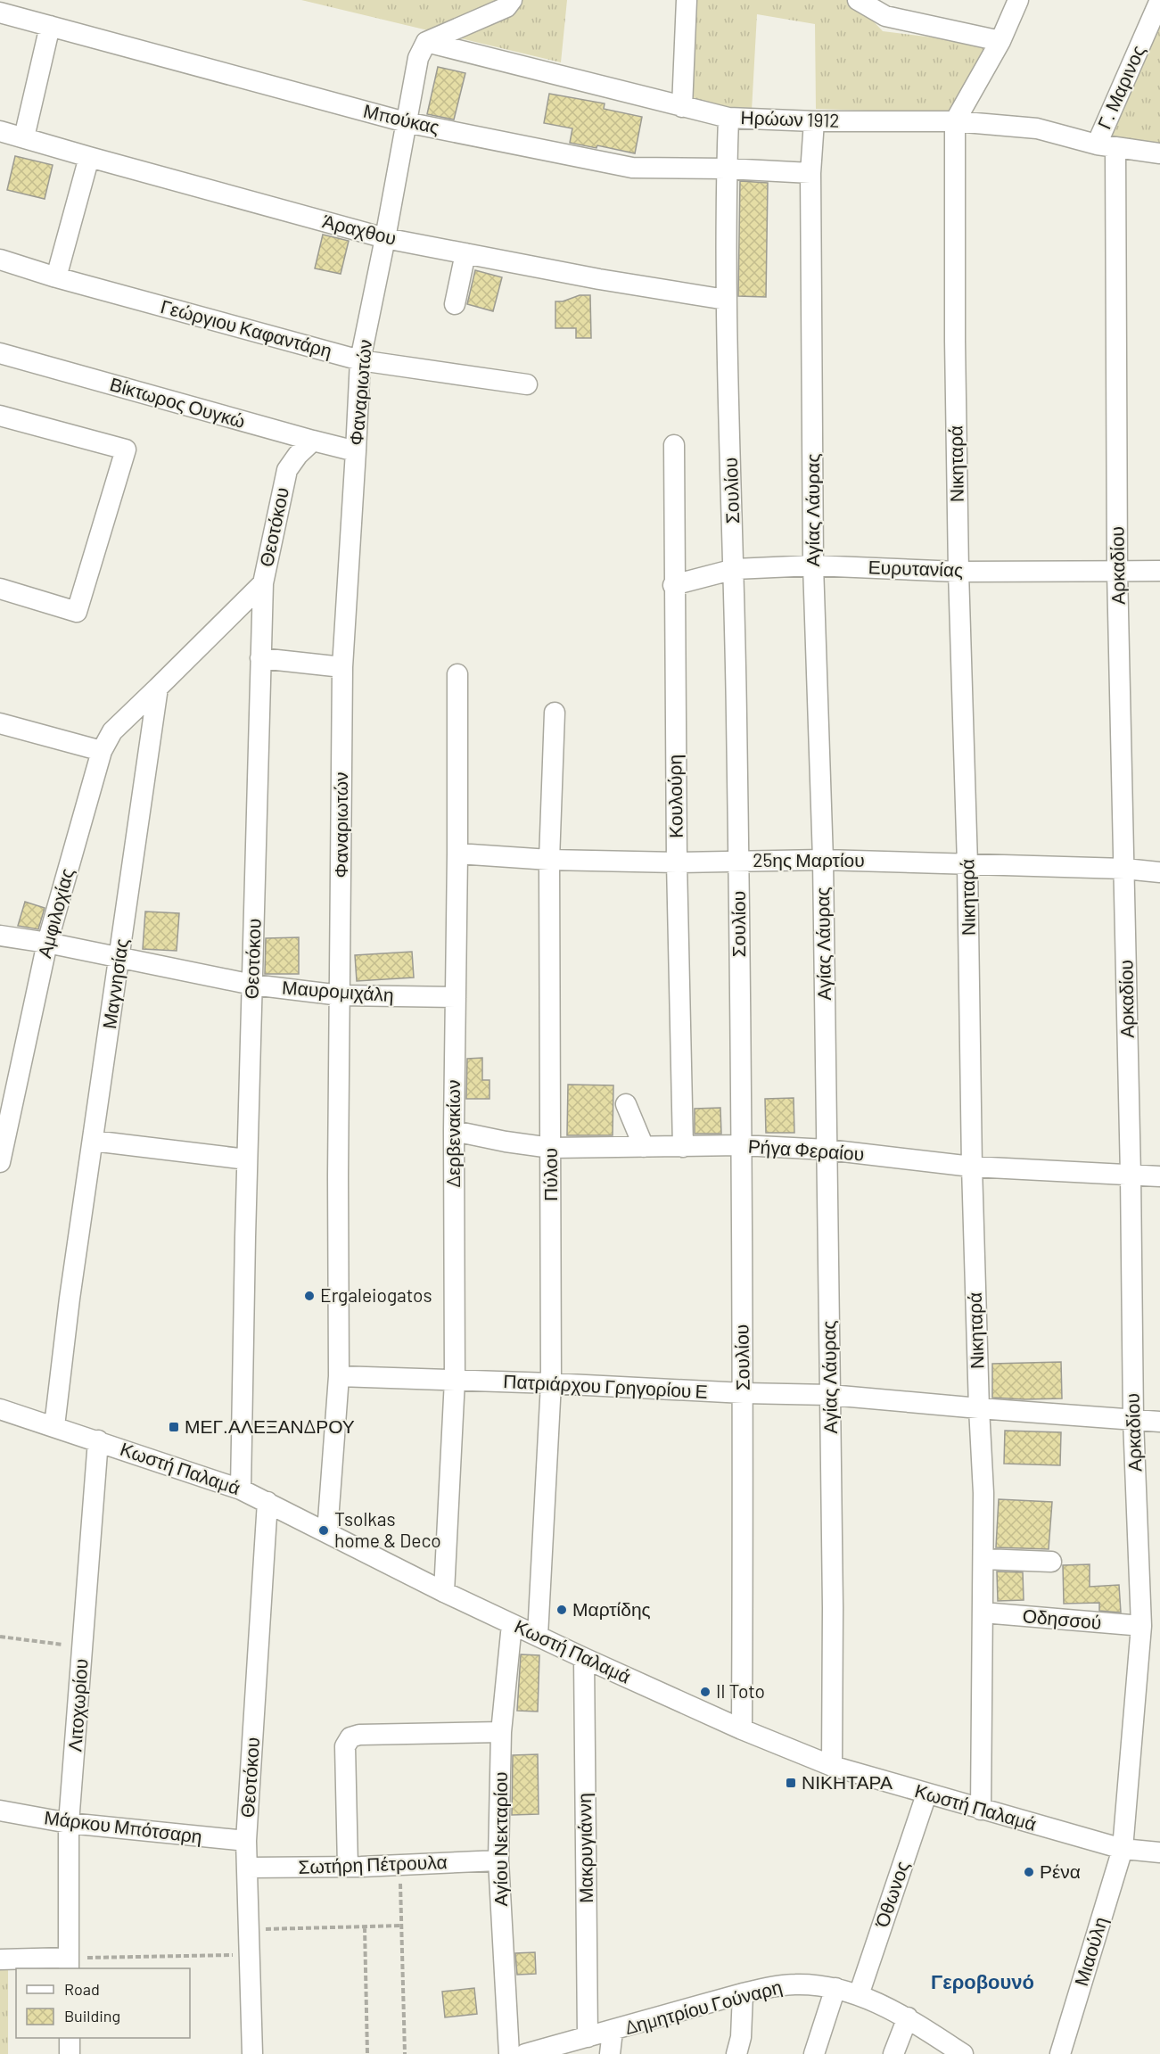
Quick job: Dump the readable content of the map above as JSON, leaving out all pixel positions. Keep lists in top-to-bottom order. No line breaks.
{"streets":{"street":["Γ. Μαρινος","Μπούκας","Ηρώων 1912","Άραχθου","Γεώργιου Καφαντάρη","Φαναριωτών","Βίκτωρος Ουγκώ","Νικηταρά","Σουλίου","Αγίας Λάυρας","Θεοτόκου","Αρκαδίου","Ευρυτανίας","Κουλούρη","25ης Μαρτίου","Αμφιλοχίας","Μαγνησίας","Μαυρομιχάλη","Δερβενακίων","Ρήγα Φεραίου","Πύλου","Πατριάρχου Γρηγορίου Ε","Κωστή Παλαμά","Οδησσού","Λιτοχωρίου","Μάρκου Μπότσαρη","Αγίου Νεκταρίου","Μακρυγιάννη","Σωτήρη Πέτρουλα","Όθωνος","Μιαούλη","Δημητρίου Γούναρη"]},"crossings":[["Γ. Μαρινος","Ηρώων 1912"],["Γ. Μαρινος","Αρκαδίου"],["Μπούκας","Φαναριωτών"],["Μπούκας","Σουλίου"],["Μπούκας","Αγίας Λάυρας"],["Ηρώων 1912","Φαναριωτών"],["Ηρώων 1912","Νικηταρά"],["Ηρώων 1912","Σουλίου"],["Ηρώων 1912","Αγίας Λάυρας"],["Ηρώων 1912","Αρκαδίου"],["Άραχθου","Φαναριωτών"],["Άραχθου","Σουλίου"],["Γεώργιου Καφαντάρη","Φαναριωτών"],["Φαναριωτών","Βίκτωρος Ουγκώ"],["Φαναριωτών","Μαυρομιχάλη"],["Φαναριωτών","Πατριάρχου Γρηγορίου Ε"],["Φαναριωτών","Κωστή Παλαμά"],["Βίκτωρος Ουγκώ","Θεοτόκου"],["Νικηταρά","Ευρυτανίας"],["Νικηταρά","25ης Μαρτίου"],["Νικηταρά","Ρήγα Φεραίου"],["Νικηταρά","Πατριάρχου Γρηγορίου Ε"],["Νικηταρά","Κωστή Παλαμά"],["Νικηταρά","Οδησσού"],["Σουλίου","Ευρυτανίας"],["Σουλίου","25ης Μαρτίου"],["Σουλίου","Ρήγα Φεραίου"],["Σουλίου","Πατριάρχου Γρηγορίου Ε"],["Σουλίου","Κωστή Παλαμά"],["Αγίας Λάυρας","Ευρυτανίας"],["Αγίας Λάυρας","25ης Μαρτίου"],["Αγίας Λάυρας","Ρήγα Φεραίου"],["Αγίας Λάυρας","Πατριάρχου Γρηγορίου Ε"],["Αγίας Λάυρας","Κωστή Παλαμά"],["Θεοτόκου","Μαυρομιχάλη"],["Θεοτόκου","Κωστή Παλαμά"],["Θεοτόκου","Μάρκου Μπότσαρη"],["Θεοτόκου","Σωτήρη Πέτρουλα"],["Αρκαδίου","Ευρυτανίας"],["Αρκαδίου","25ης Μαρτίου"],["Αρκαδίου","Ρήγα Φεραίου"],["Αρκαδίου","Πατριάρχου Γρηγορίου Ε"],["Αρκαδίου","Κωστή Παλαμά"],["Αρκαδίου","Οδησσού"],["Αρκαδίου","Μιαούλη"],["Ευρυτανίας","Κουλούρη"],["Κουλούρη","25ης Μαρτίου"],["Κουλούρη","Ρήγα Φεραίου"],["25ης Μαρτίου","Δερβενακίων"],["25ης Μαρτίου","Πύλου"],["Αμφιλοχίας","Μαγνησίας"],["Αμφιλοχίας","Μαυρομιχάλη"],["Μαγνησίας","Μαυρομιχάλη"],["Μαγνησίας","Κωστή Παλαμά"],["Μαυρομιχάλη","Δερβενακίων"],["Δερβενακίων","Ρήγα Φεραίου"],["Δερβενακίων","Πατριάρχου Γρηγορίου Ε"],["Δερβενακίων","Κωστή Παλαμά"],["Ρήγα Φεραίου","Πύλου"],["Πύλου","Πατριάρχου Γρηγορίου Ε"],["Πύλου","Κωστή Παλαμά"],["Κωστή Παλαμά","Λιτοχωρίου"],["Κωστή Παλαμά","Αγίου Νεκταρίου"],["Κωστή Παλαμά","Μακρυγιάννη"],["Κωστή Παλαμά","Όθωνος"],["Κωστή Παλαμά","Μιαούλη"],["Λιτοχωρίου","Μάρκου Μπότσαρη"],["Αγίου Νεκταρίου","Σωτήρη Πέτρουλα"],["Μακρυγιάννη","Δημητρίου Γούναρη"],["Όθωνος","Δημητρίου Γούναρη"]],"districts":["Γεροβουνό"],"places":{"other":["Ergaleiogatos","Tsolkas home & Deco","Μαρτίδης","Il Toto","Ρένα"],"transit":["ΜΕΓ.ΑΛΕΞΑΝΔΡΟΥ","ΝΙΚΗΤΑΡΑ"]},"legend":["Road","Building"]}
